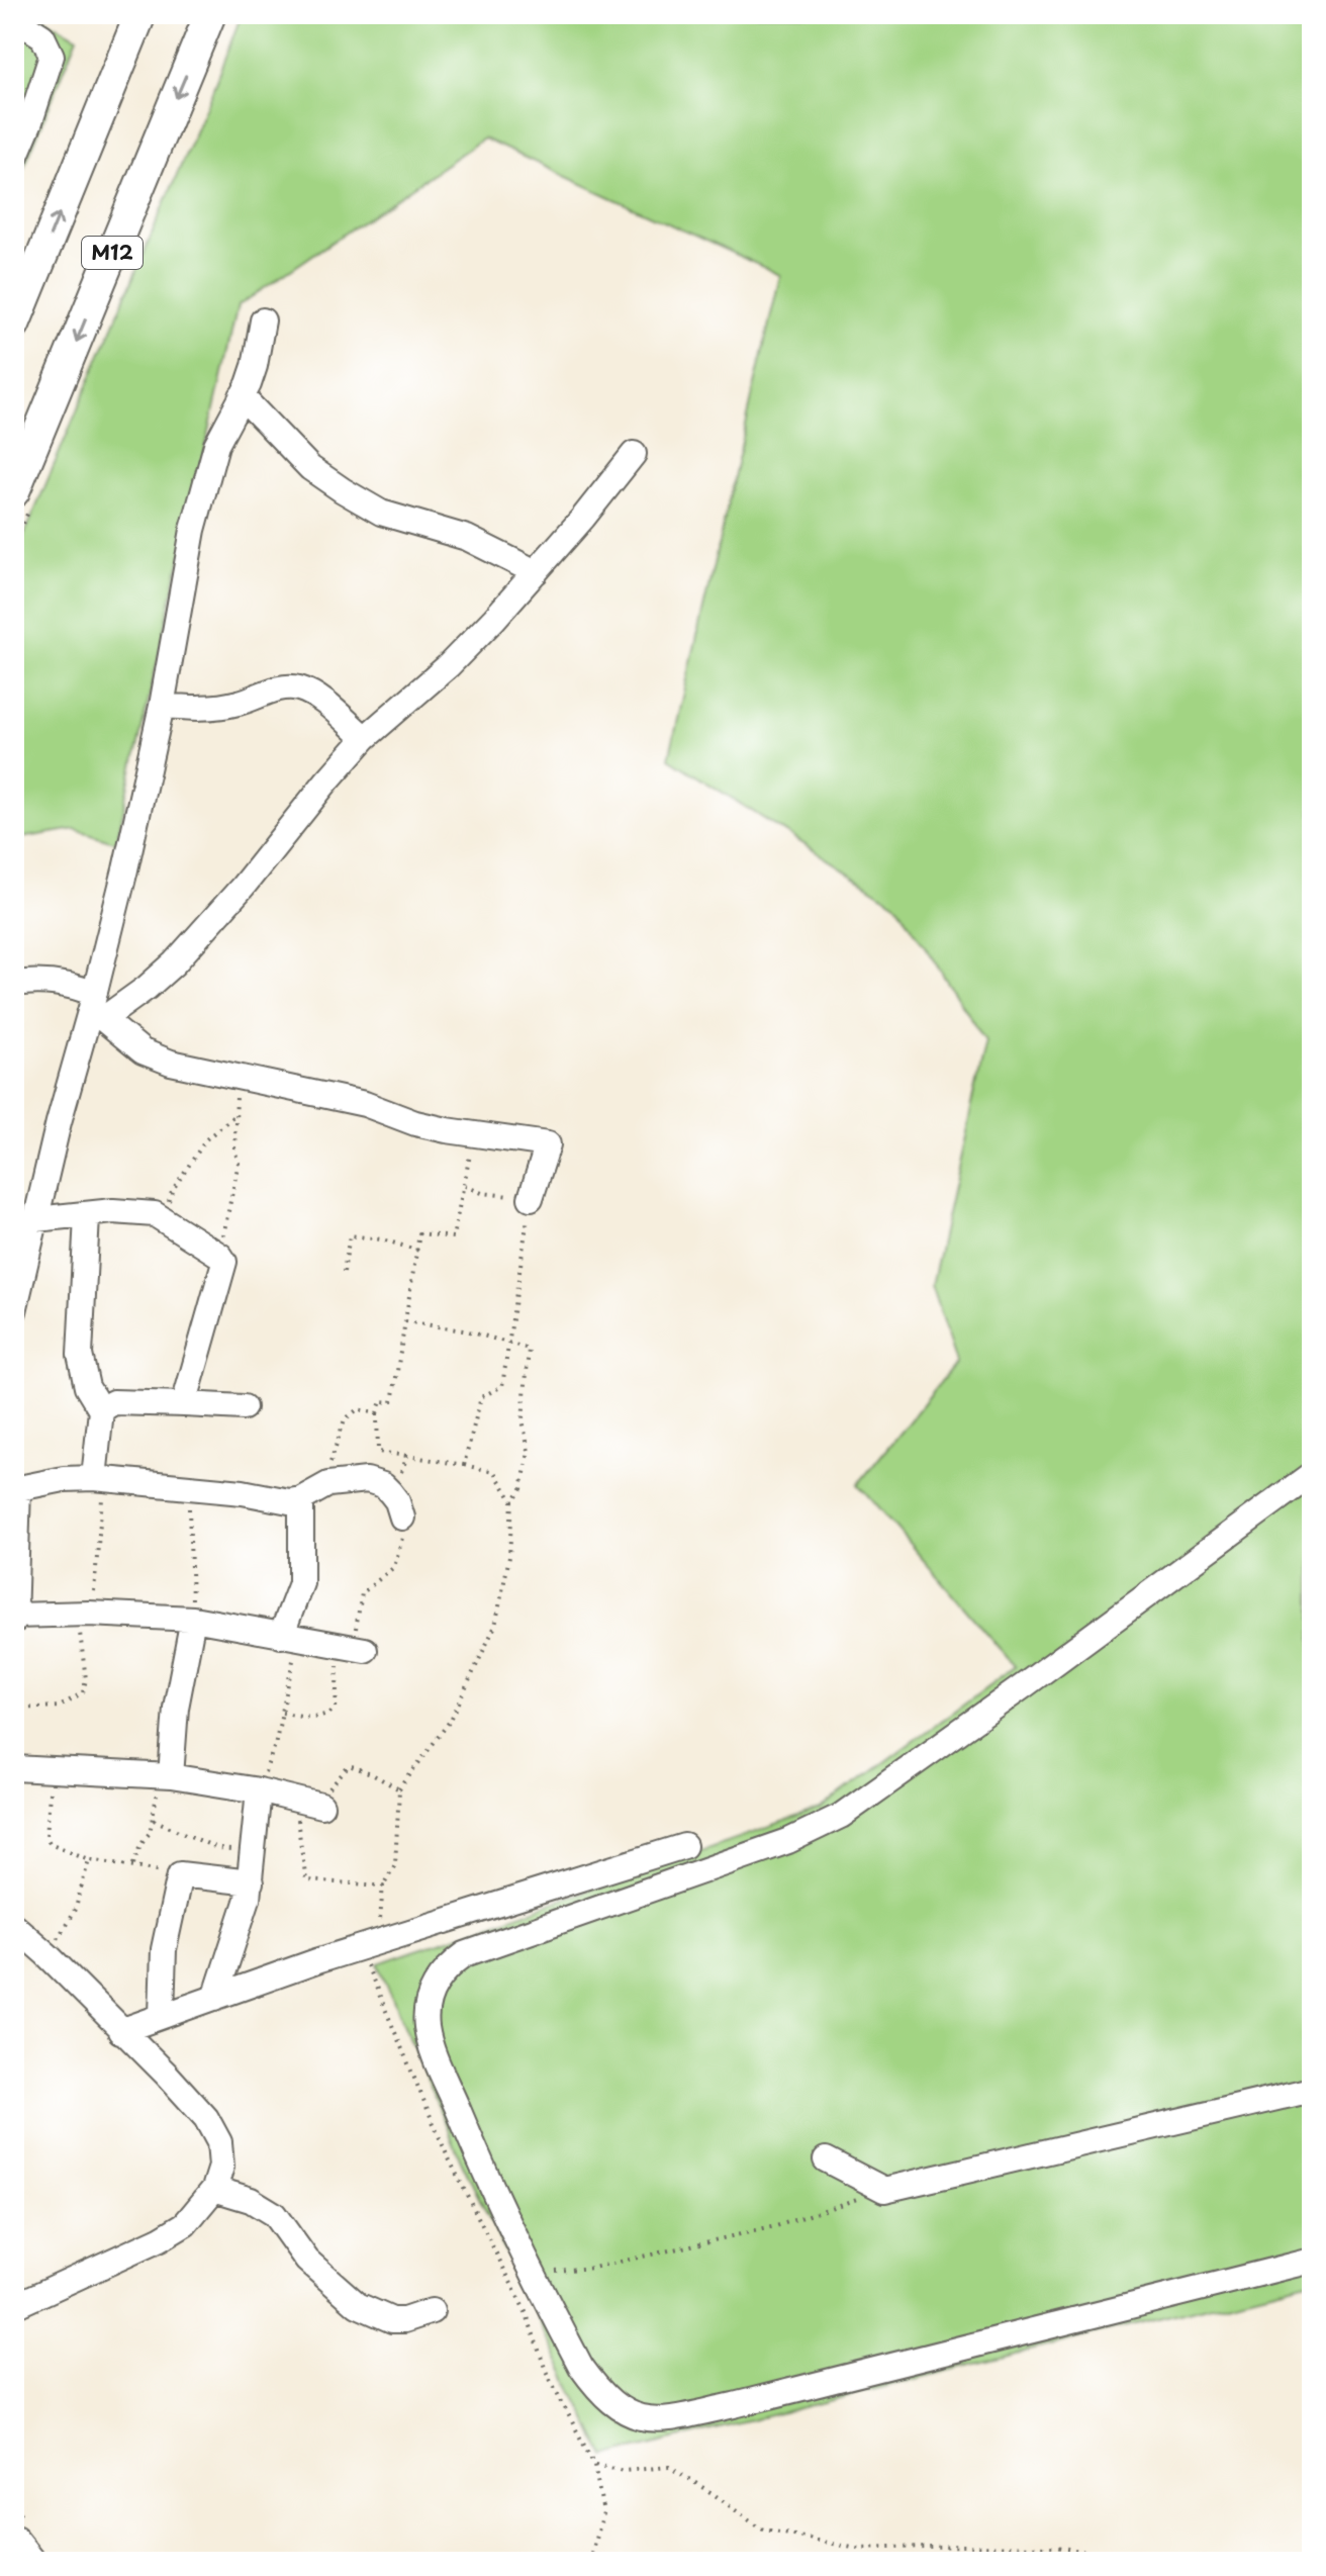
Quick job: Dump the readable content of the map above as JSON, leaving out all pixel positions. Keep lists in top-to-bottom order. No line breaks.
{"streets":{"main road":["M12"]}}
